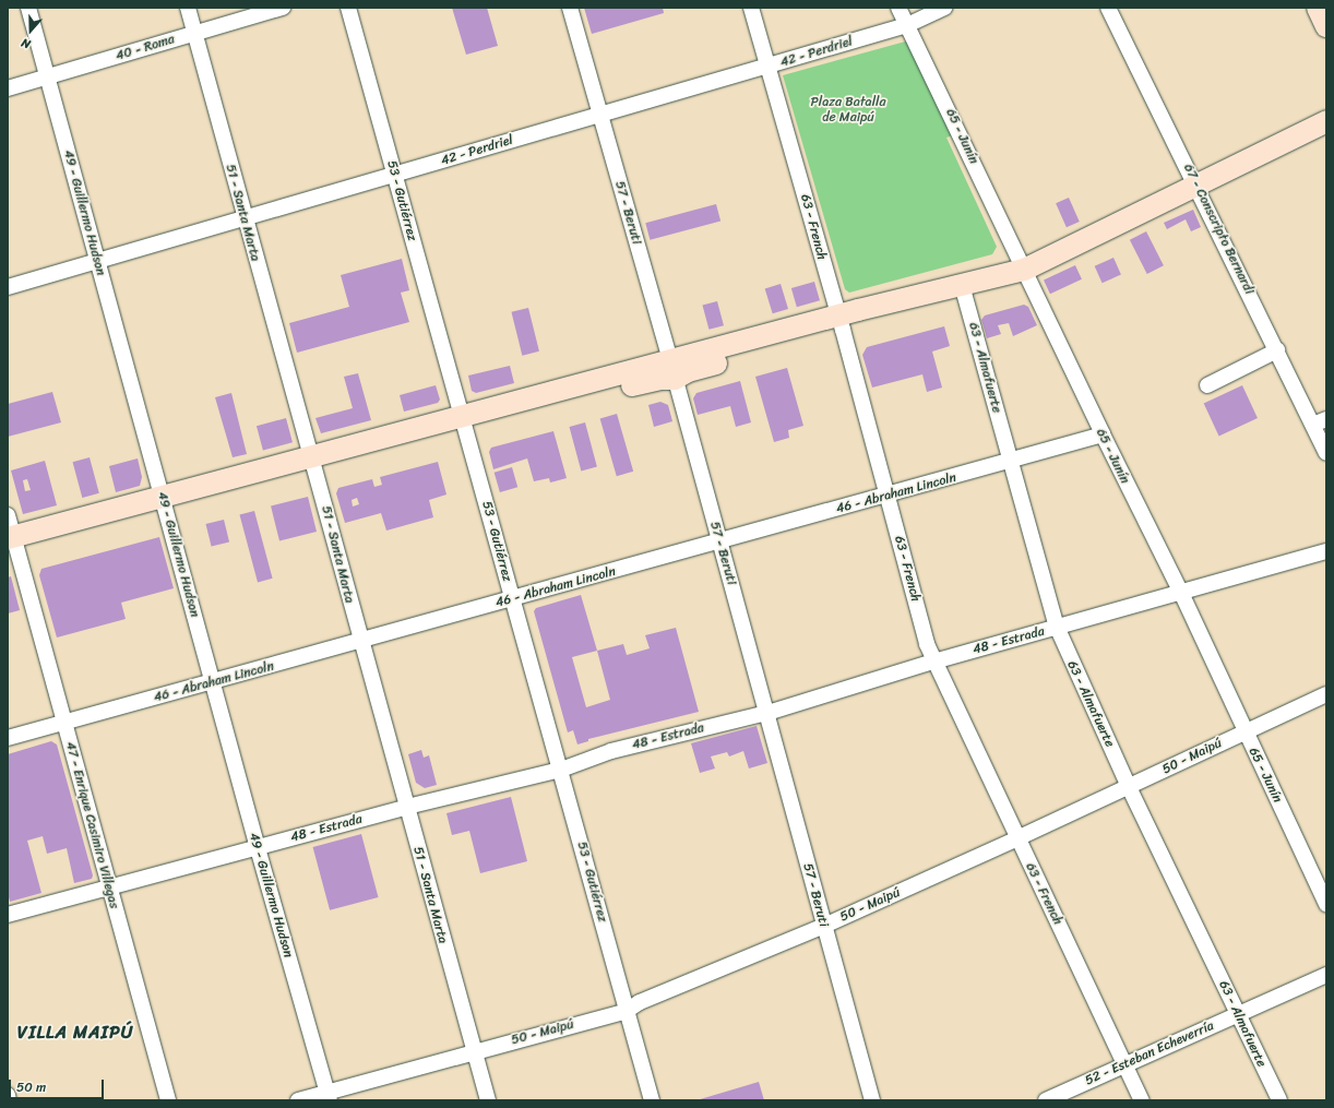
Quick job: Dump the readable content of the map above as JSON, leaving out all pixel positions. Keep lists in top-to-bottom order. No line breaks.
{"streets":{"street":["40 - Roma","42 - Perdriel","65 - Junín","53 - Gutiérrez","49 - Guillermo Hudson","51 - Santa Marta","57 - Beruti","63 - French","67 - Conscripto Bernardi","63 - Almafuerte","46 - Abraham Lincoln","48 - Estrada","50 - Maipú","47 - Enrique Casimiro Villegas","52 - Esteban Echeverría"]},"crossings":[["40 - Roma","49 - Guillermo Hudson"],["40 - Roma","51 - Santa Marta"],["42 - Perdriel","65 - Junín"],["42 - Perdriel","53 - Gutiérrez"],["42 - Perdriel","49 - Guillermo Hudson"],["42 - Perdriel","51 - Santa Marta"],["42 - Perdriel","57 - Beruti"],["42 - Perdriel","63 - French"],["65 - Junín","46 - Abraham Lincoln"],["65 - Junín","48 - Estrada"],["65 - Junín","50 - Maipú"],["53 - Gutiérrez","46 - Abraham Lincoln"],["53 - Gutiérrez","48 - Estrada"],["53 - Gutiérrez","50 - Maipú"],["49 - Guillermo Hudson","46 - Abraham Lincoln"],["49 - Guillermo Hudson","48 - Estrada"],["49 - Guillermo Hudson","50 - Maipú"],["51 - Santa Marta","46 - Abraham Lincoln"],["51 - Santa Marta","48 - Estrada"],["51 - Santa Marta","50 - Maipú"],["57 - Beruti","46 - Abraham Lincoln"],["57 - Beruti","48 - Estrada"],["57 - Beruti","50 - Maipú"],["63 - French","46 - Abraham Lincoln"],["63 - French","48 - Estrada"],["63 - French","50 - Maipú"],["63 - French","52 - Esteban Echeverría"],["63 - Almafuerte","46 - Abraham Lincoln"],["63 - Almafuerte","48 - Estrada"],["63 - Almafuerte","50 - Maipú"],["63 - Almafuerte","52 - Esteban Echeverría"],["46 - Abraham Lincoln","47 - Enrique Casimiro Villegas"],["48 - Estrada","47 - Enrique Casimiro Villegas"]],"districts":["VILLA MAIPÚ"],"parks":["Plaza Batalla de Maipú"],"scale_bar":"50 m","north":"bottom"}
